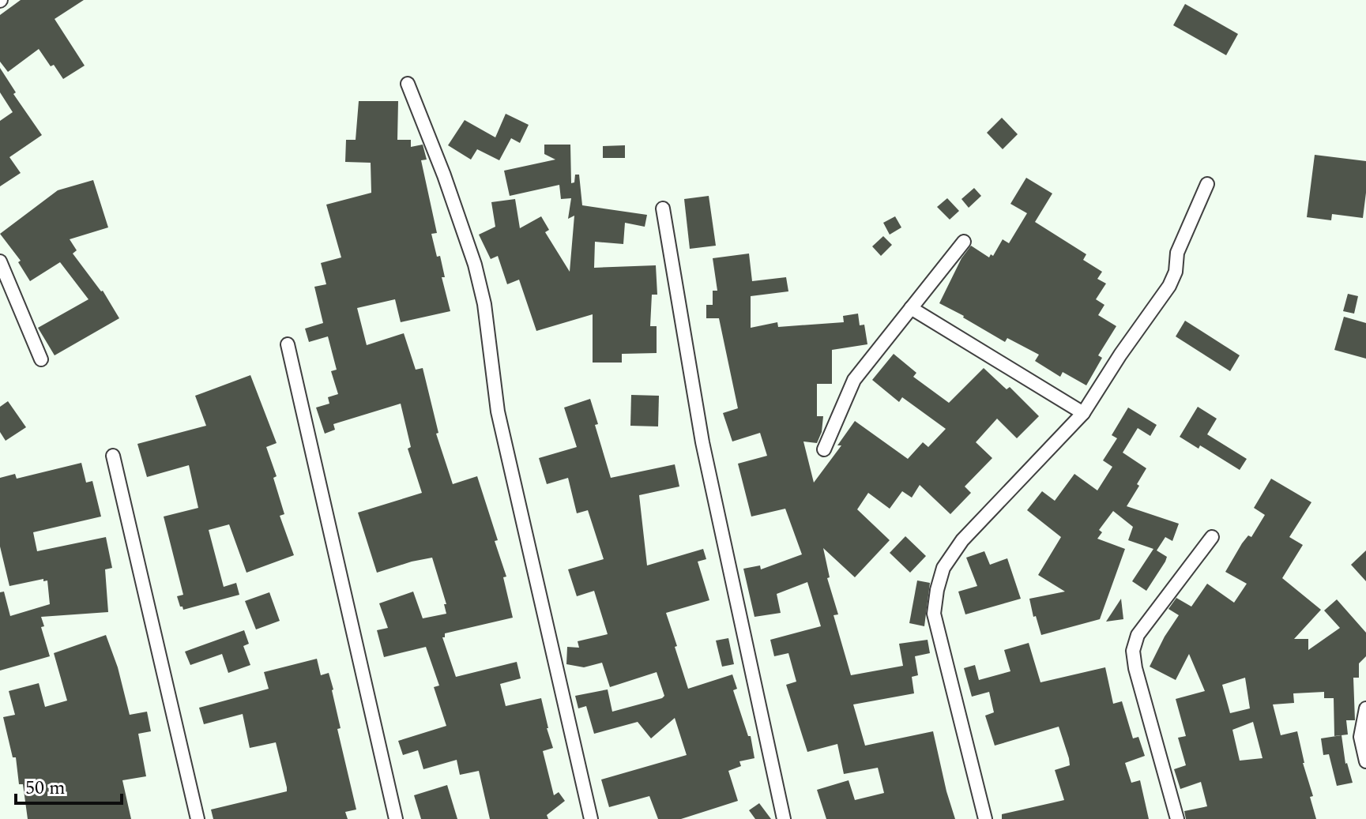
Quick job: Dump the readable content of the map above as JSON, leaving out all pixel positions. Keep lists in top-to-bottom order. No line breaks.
{"scale_bar":"50 m"}
